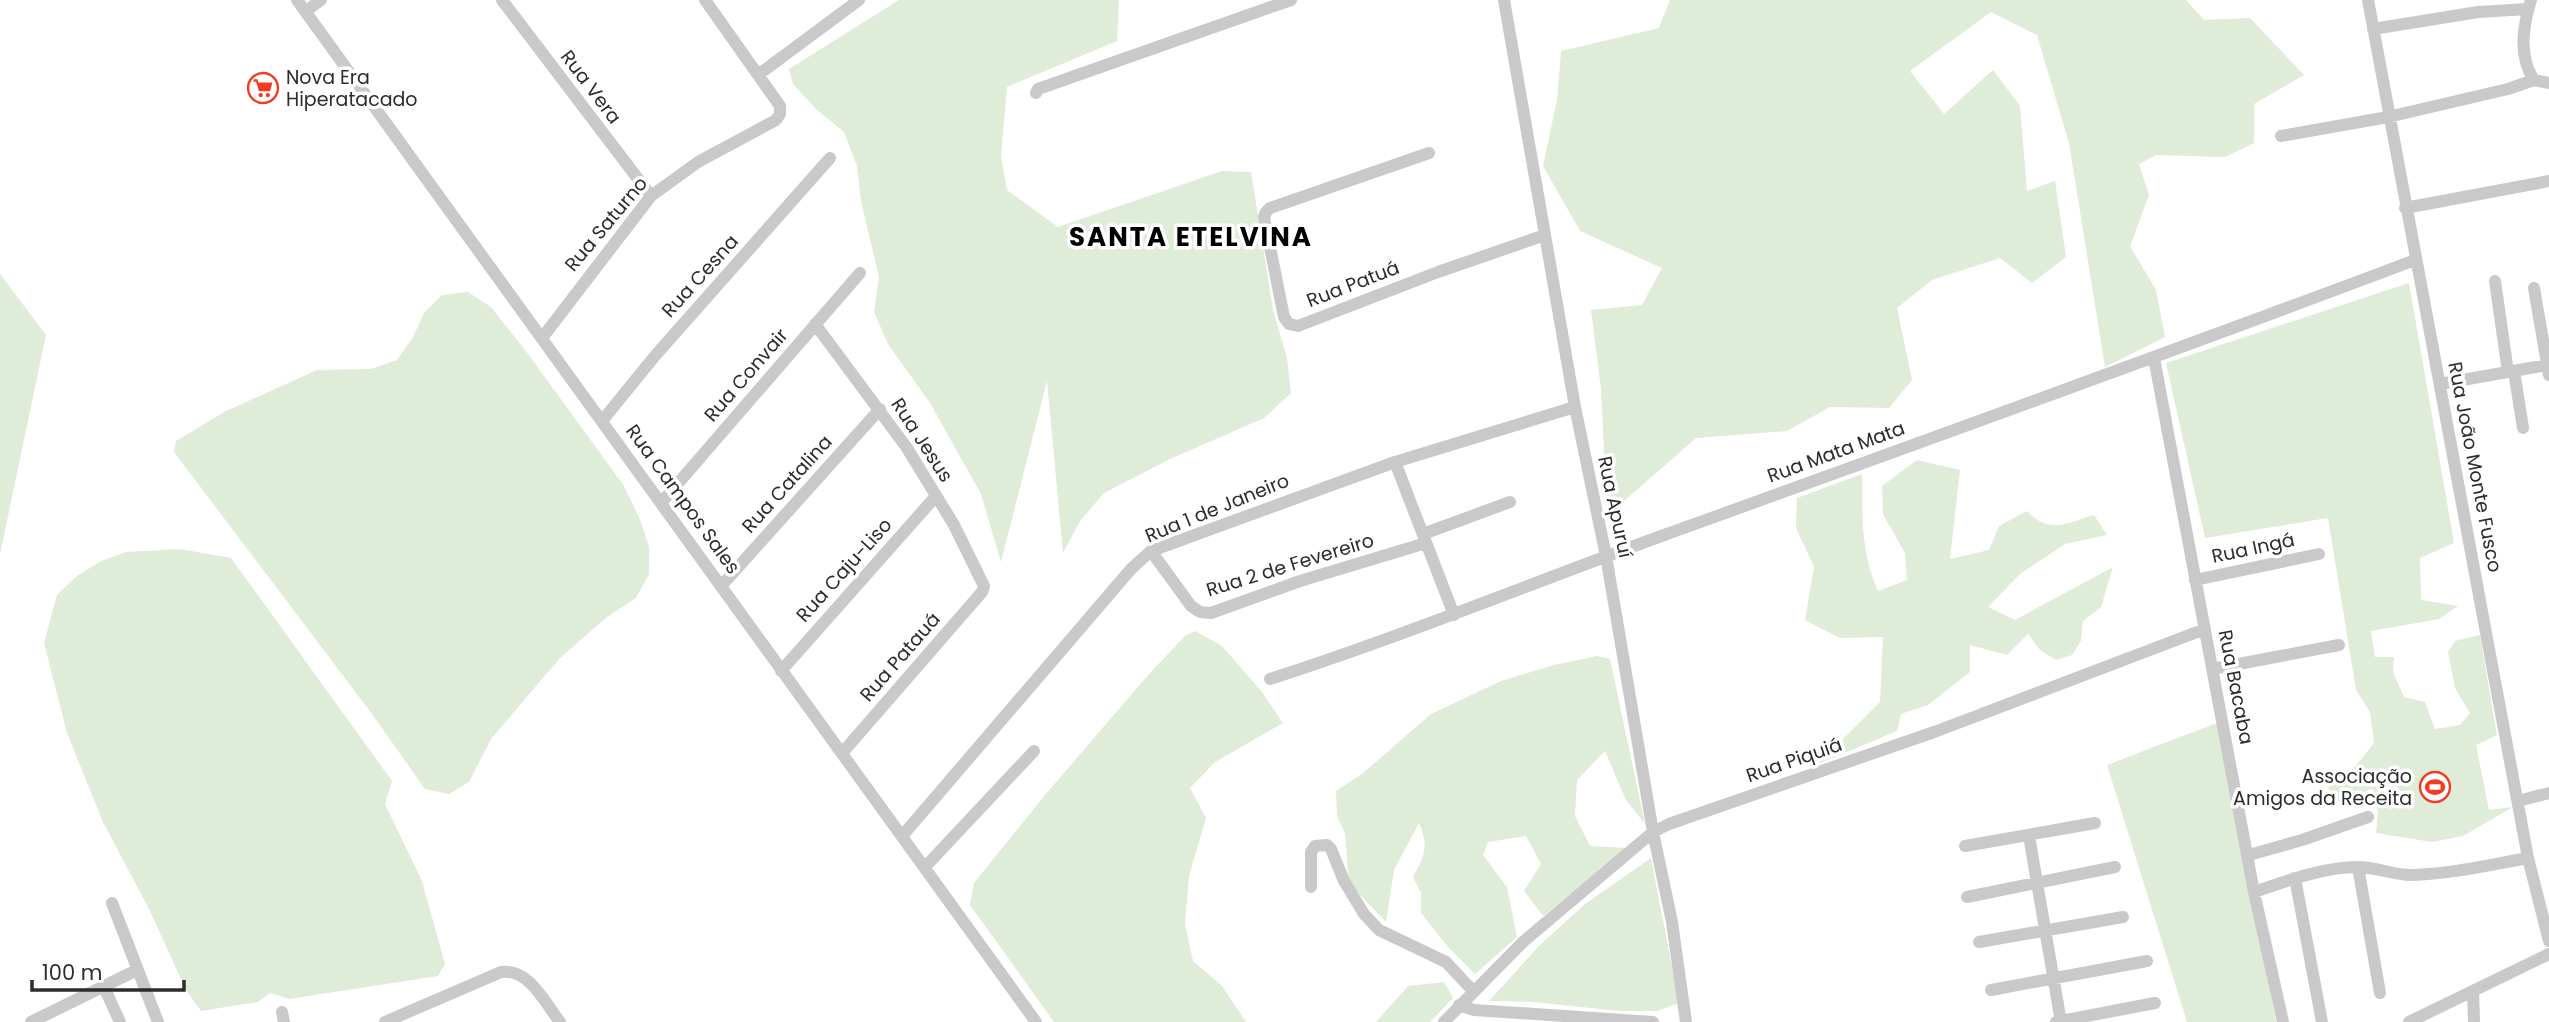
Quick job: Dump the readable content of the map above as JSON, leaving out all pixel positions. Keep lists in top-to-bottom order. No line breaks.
{"streets":{"street":["Rua Vera","Rua Saturno","Rua Cesna","Rua Patuá","Rua Convair","Rua Jesus","Rua Mata Mata","Rua João Monte Fusco","Rua Catalina","Rua Campos Sales","Rua Apuruí","Rua 1 de Janeiro","Rua Ingá","Rua 2 de Fevereiro","Rua Caju-Liso","Rua Patauá","Rua Bacaba","Rua Piquiá"]},"crossings":[["Rua Vera","Rua Saturno"],["Rua Saturno","Rua Campos Sales"],["Rua Cesna","Rua Campos Sales"],["Rua Patuá","Rua Apuruí"],["Rua Convair","Rua Jesus"],["Rua Convair","Rua Campos Sales"],["Rua Jesus","Rua Catalina"],["Rua Jesus","Rua Caju-Liso"],["Rua Jesus","Rua Patauá"],["Rua Mata Mata","Rua João Monte Fusco"],["Rua Mata Mata","Rua Apuruí"],["Rua Mata Mata","Rua Bacaba"],["Rua Catalina","Rua Campos Sales"],["Rua Campos Sales","Rua 1 de Janeiro"],["Rua Campos Sales","Rua Caju-Liso"],["Rua Campos Sales","Rua Patauá"],["Rua Apuruí","Rua 1 de Janeiro"],["Rua Apuruí","Rua Piquiá"],["Rua 1 de Janeiro","Rua 2 de Fevereiro"],["Rua Ingá","Rua Bacaba"],["Rua Bacaba","Rua Piquiá"]],"districts":["SANTA ETELVINA"],"places":{"supermarket":["Nova Era Hiperatacado"],"sports":["Associação Amigos da Receita"]},"scale_bar":"100 m"}
